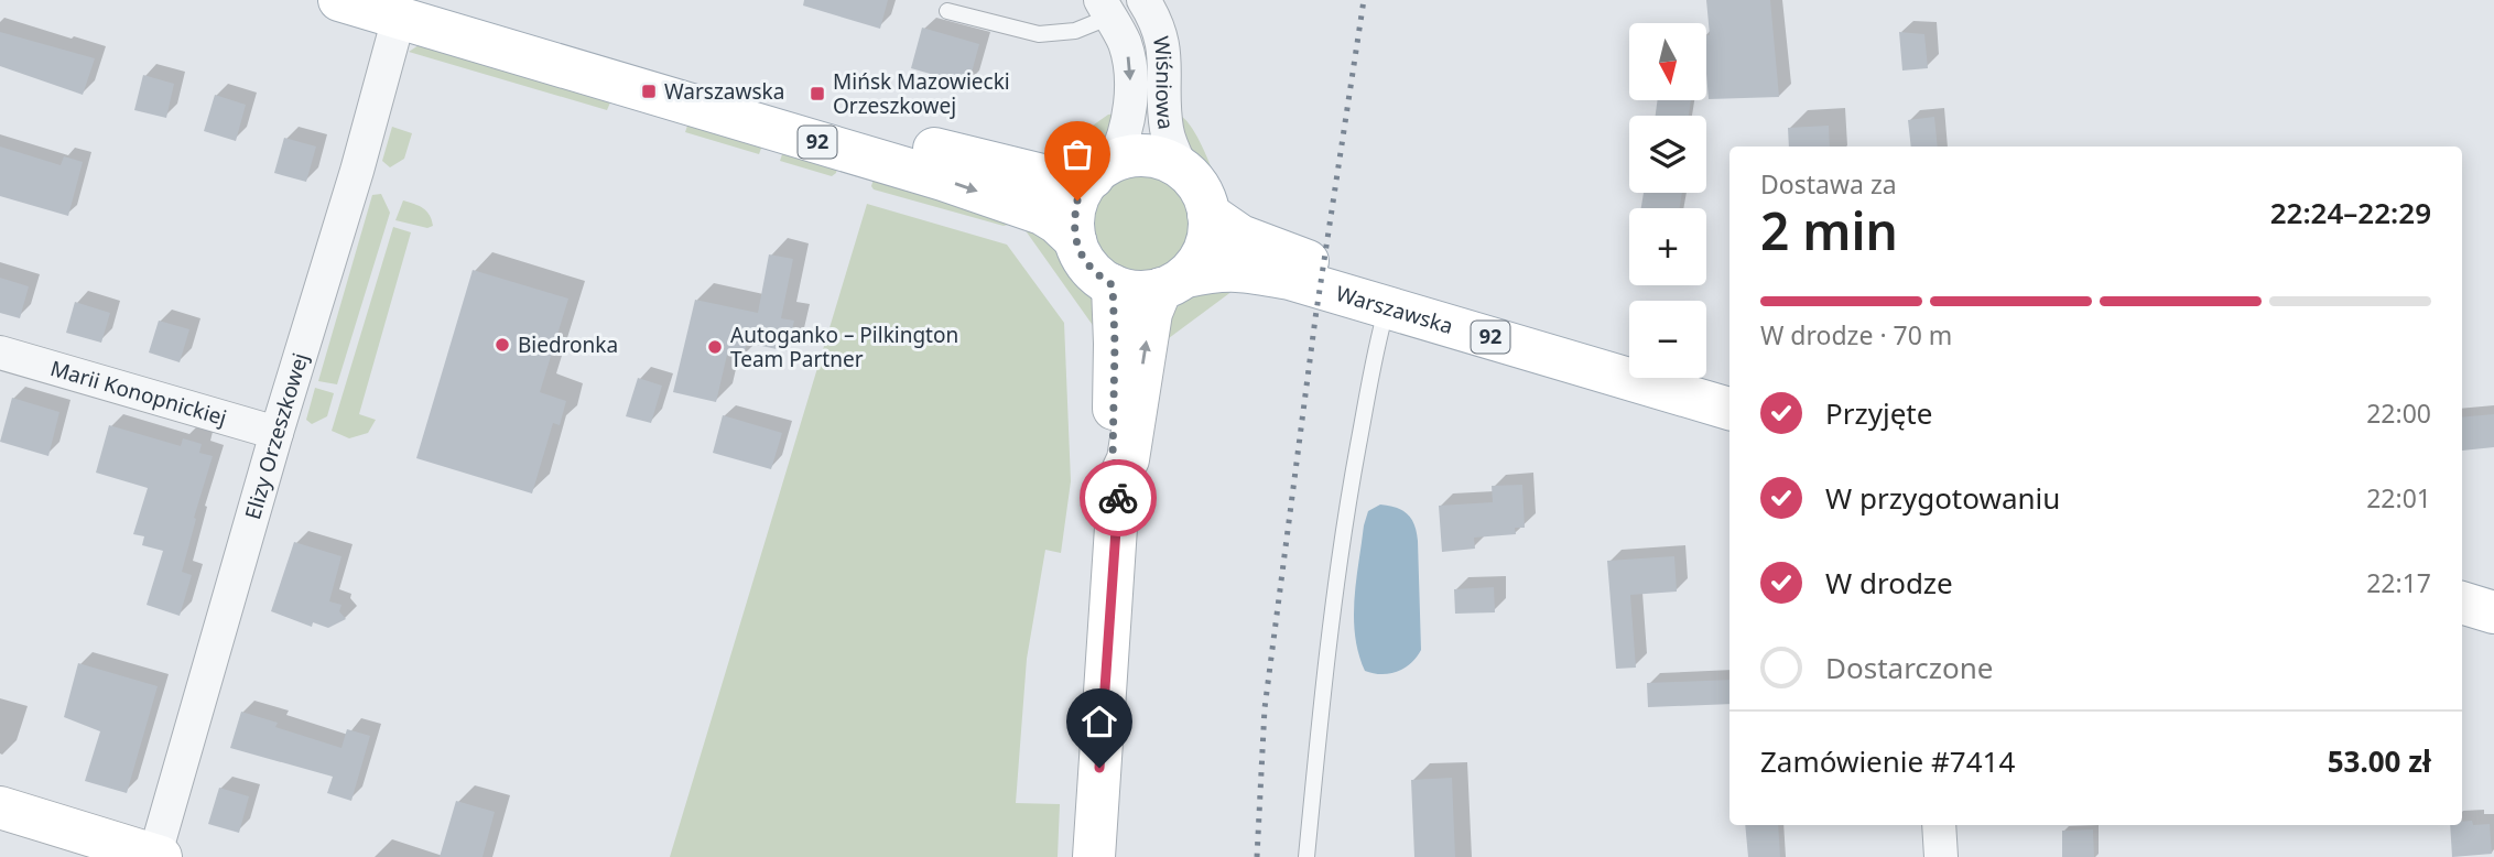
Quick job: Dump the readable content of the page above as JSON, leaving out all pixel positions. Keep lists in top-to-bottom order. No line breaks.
{"streets":{"main road":["92","Warszawska"],"street":["Wiśniowa","Marii Konopnickiej","Elizy Orzeszkowej"]},"crossings":[["Wiśniowa","92"],["Wiśniowa","Warszawska"],["92","Warszawska"],["92","Elizy Orzeszkowej"],["Marii Konopnickiej","Elizy Orzeszkowej"]],"places":{"transit":["Warszawska","Mińsk Mazowiecki Orzeszkowej"],"other":["Biedronka","Autoganko – Pilkington Team Partner"]},"north":"bottom","page":{"map_buttons":["+","−"],"heading":["2 min","Dostawa za","22:24–22:29"],"panel":["Zamówienie #7414","53.00 zł"],"bar":"W drodze · 70 m","list":[["Przyjęte","22:00"],["W przygotowaniu","22:01"],["W drodze","22:17"],"Dostarczone"]}}
